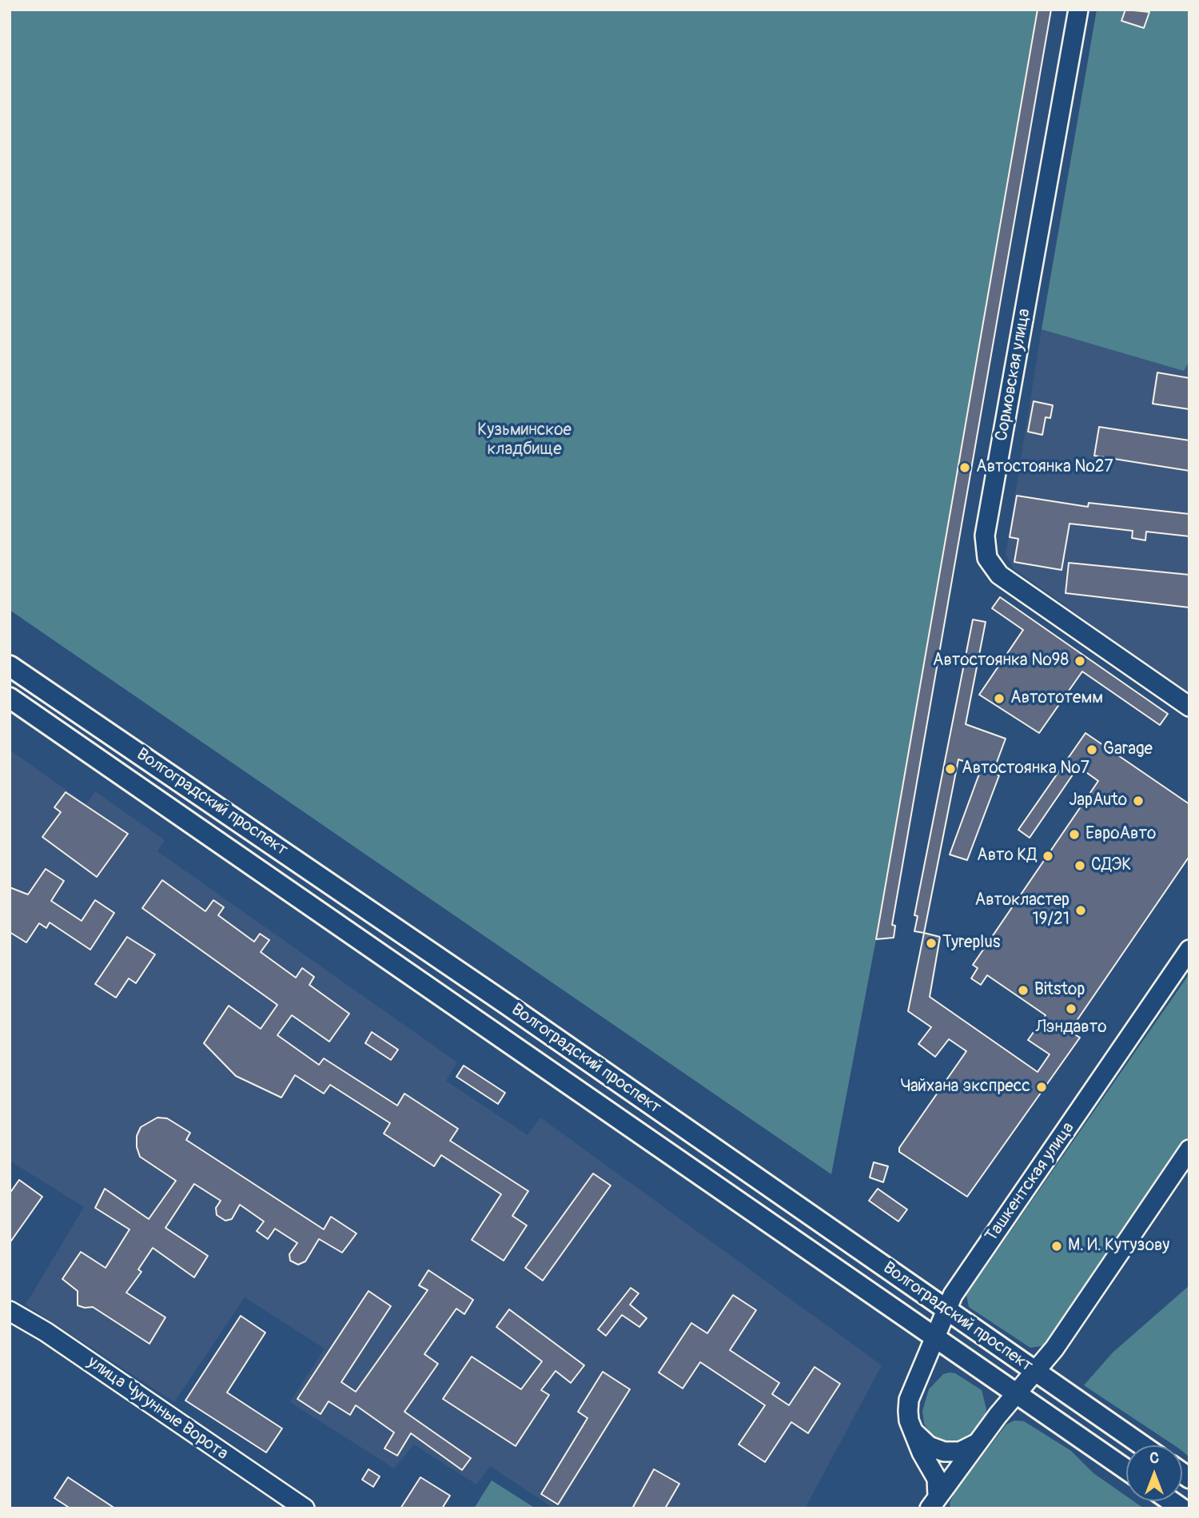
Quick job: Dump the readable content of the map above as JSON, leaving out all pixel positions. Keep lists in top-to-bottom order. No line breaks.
{"streets":{"main road":["Волгоградский проспект"],"street":["Сормовская улица","Ташкентская улица","улица Чугунные Ворота"]},"crossings":[["Волгоградский проспект","Ташкентская улица"]],"parks":["Кузьминское кладбище"],"places":["Автостоянка №27","Автостоянка №98","Автототемм","Garage","Автостоянка №7","JapAuto","ЕвроАвто","Авто КД","СДЭК","Автокластер 19/21","Tyreplus","Bitstop","Лэндавто","Чайхана экспресс","М. И. Кутузову"],"north":"top"}
